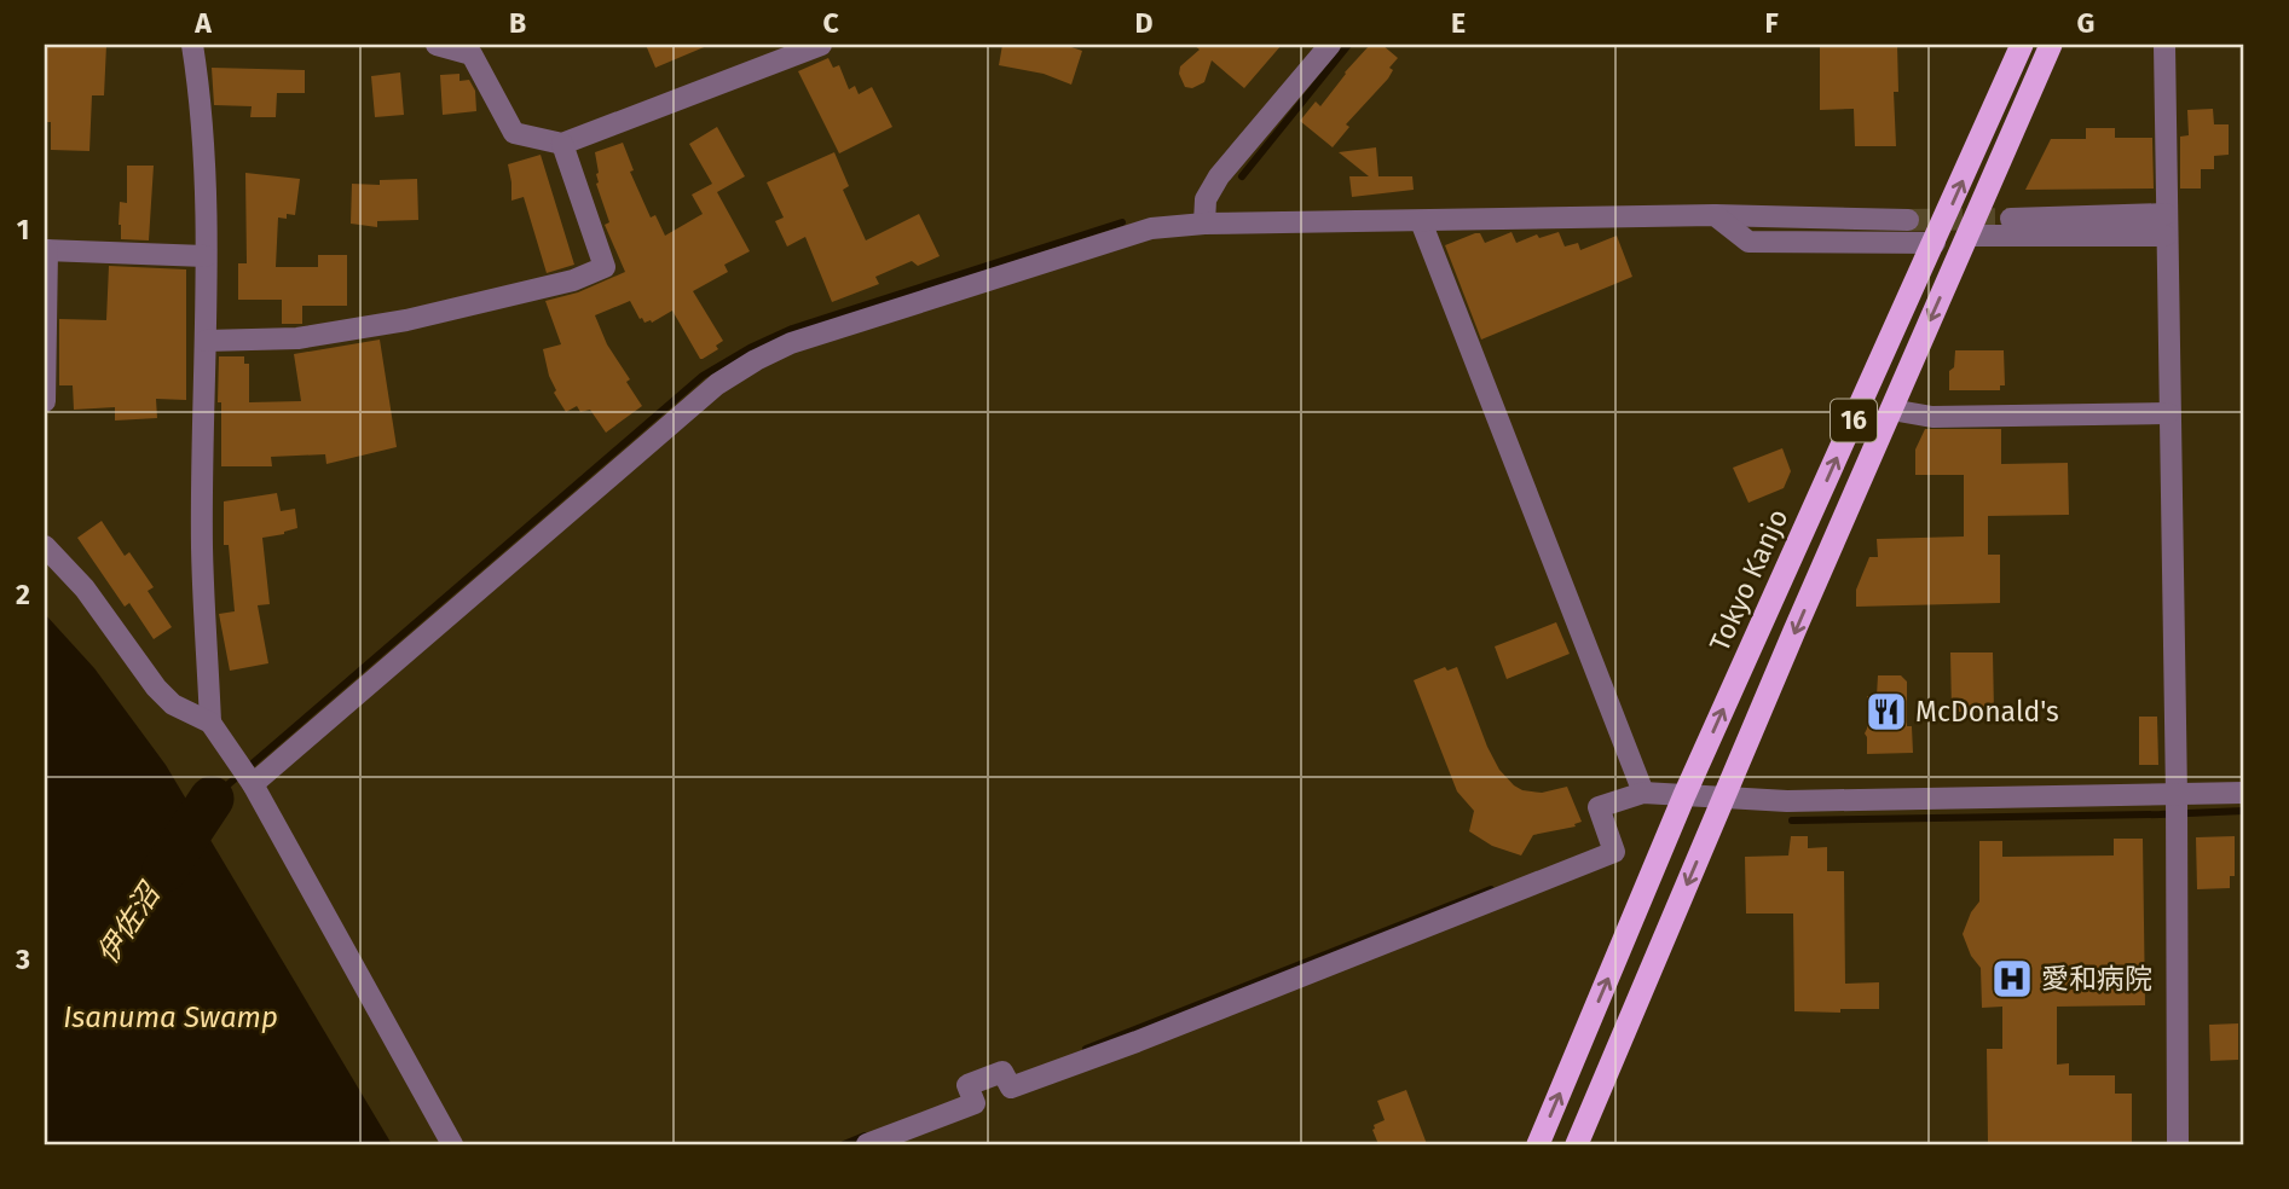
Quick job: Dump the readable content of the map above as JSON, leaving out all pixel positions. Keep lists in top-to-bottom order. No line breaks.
{"streets":{"highway":["16","Tokyo Kanjo"]},"water":["伊佐沼","Isanuma Swamp"],"places":{"restaurant":["McDonald's"],"hospital":["愛和病院"]},"grid":{"columns":["A","B","C","D","E","F","G"],"rows":["1","2","3"]}}
